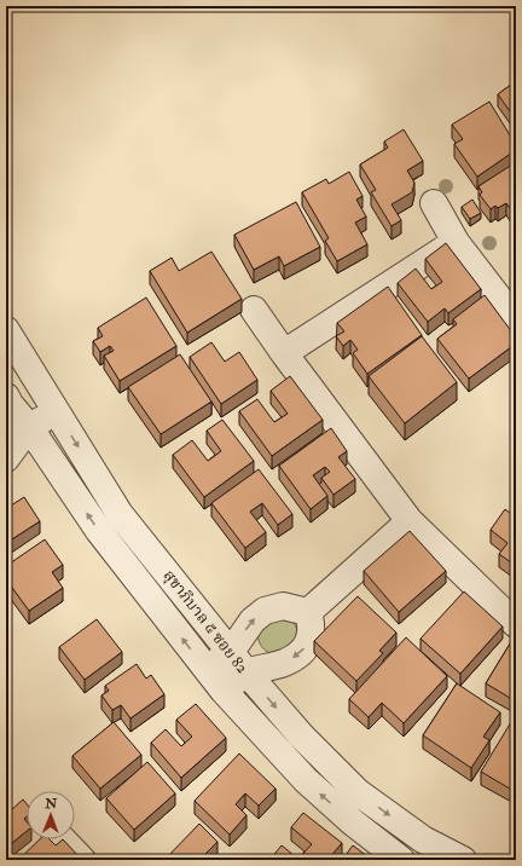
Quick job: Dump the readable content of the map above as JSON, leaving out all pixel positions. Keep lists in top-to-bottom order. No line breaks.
{"streets":{"street":["สุขาภิบาล ๕ ซอย 82"]},"north":"top"}
